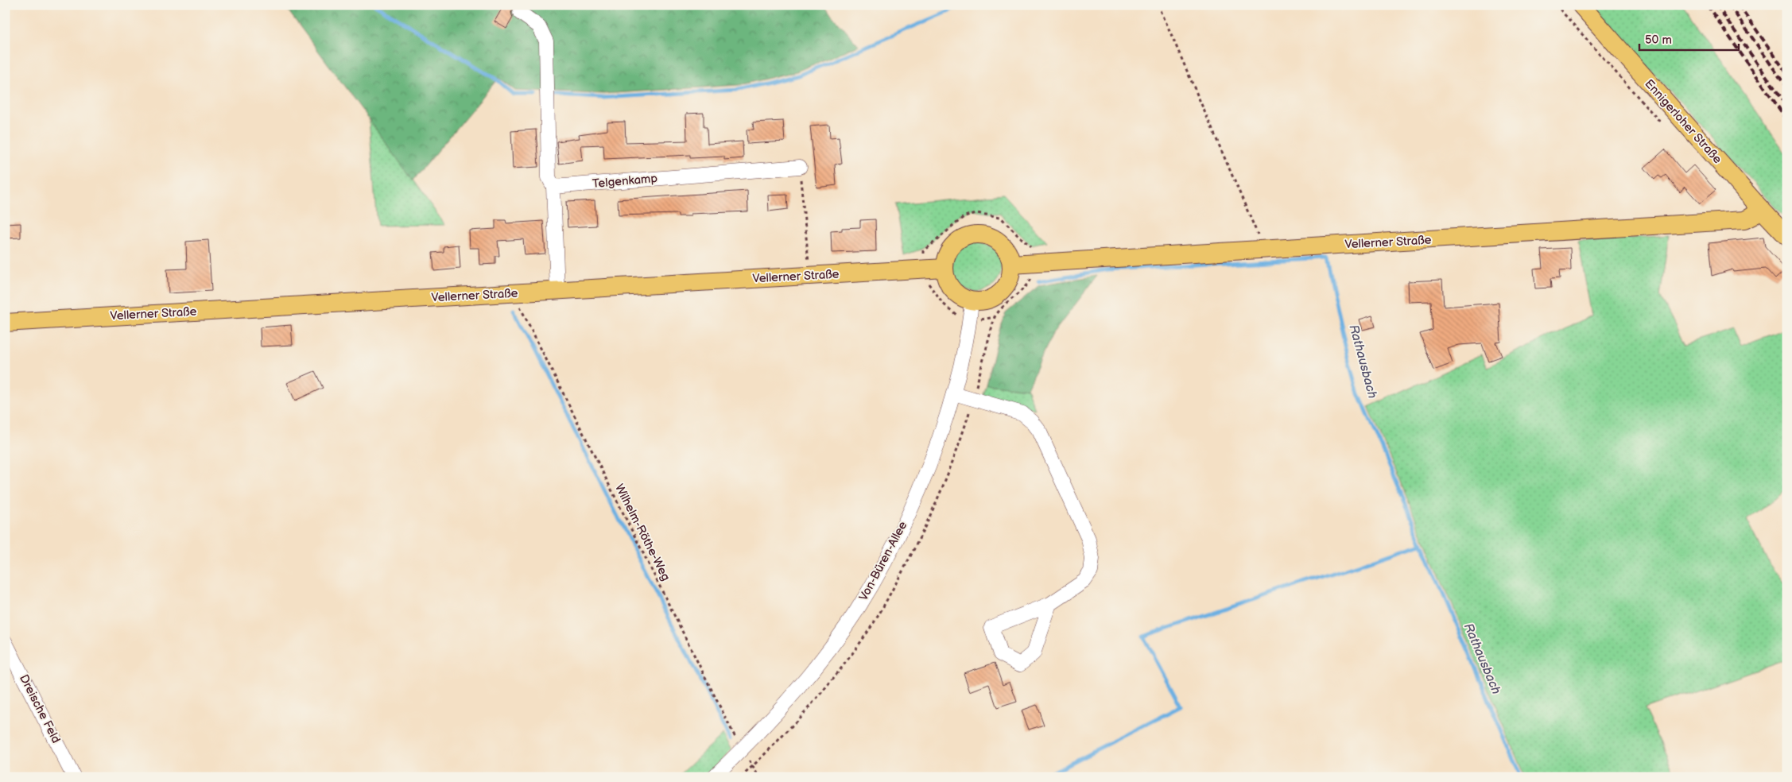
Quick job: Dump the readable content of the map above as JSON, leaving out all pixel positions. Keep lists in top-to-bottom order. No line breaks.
{"streets":{"main road":["Ennigerloher Straße","Vellerner Straße"],"street":["Telgenkamp","Von-Büren-Allee","Dreische Feld"],"path":["Wilhelm-Röthe-Weg"]},"crossings":[["Ennigerloher Straße","Vellerner Straße"],["Vellerner Straße","Wilhelm-Röthe-Weg"],["Vellerner Straße","Von-Büren-Allee"],["Wilhelm-Röthe-Weg","Von-Büren-Allee"]],"water":["Rathausbach"],"scale_bar":"50 m"}
